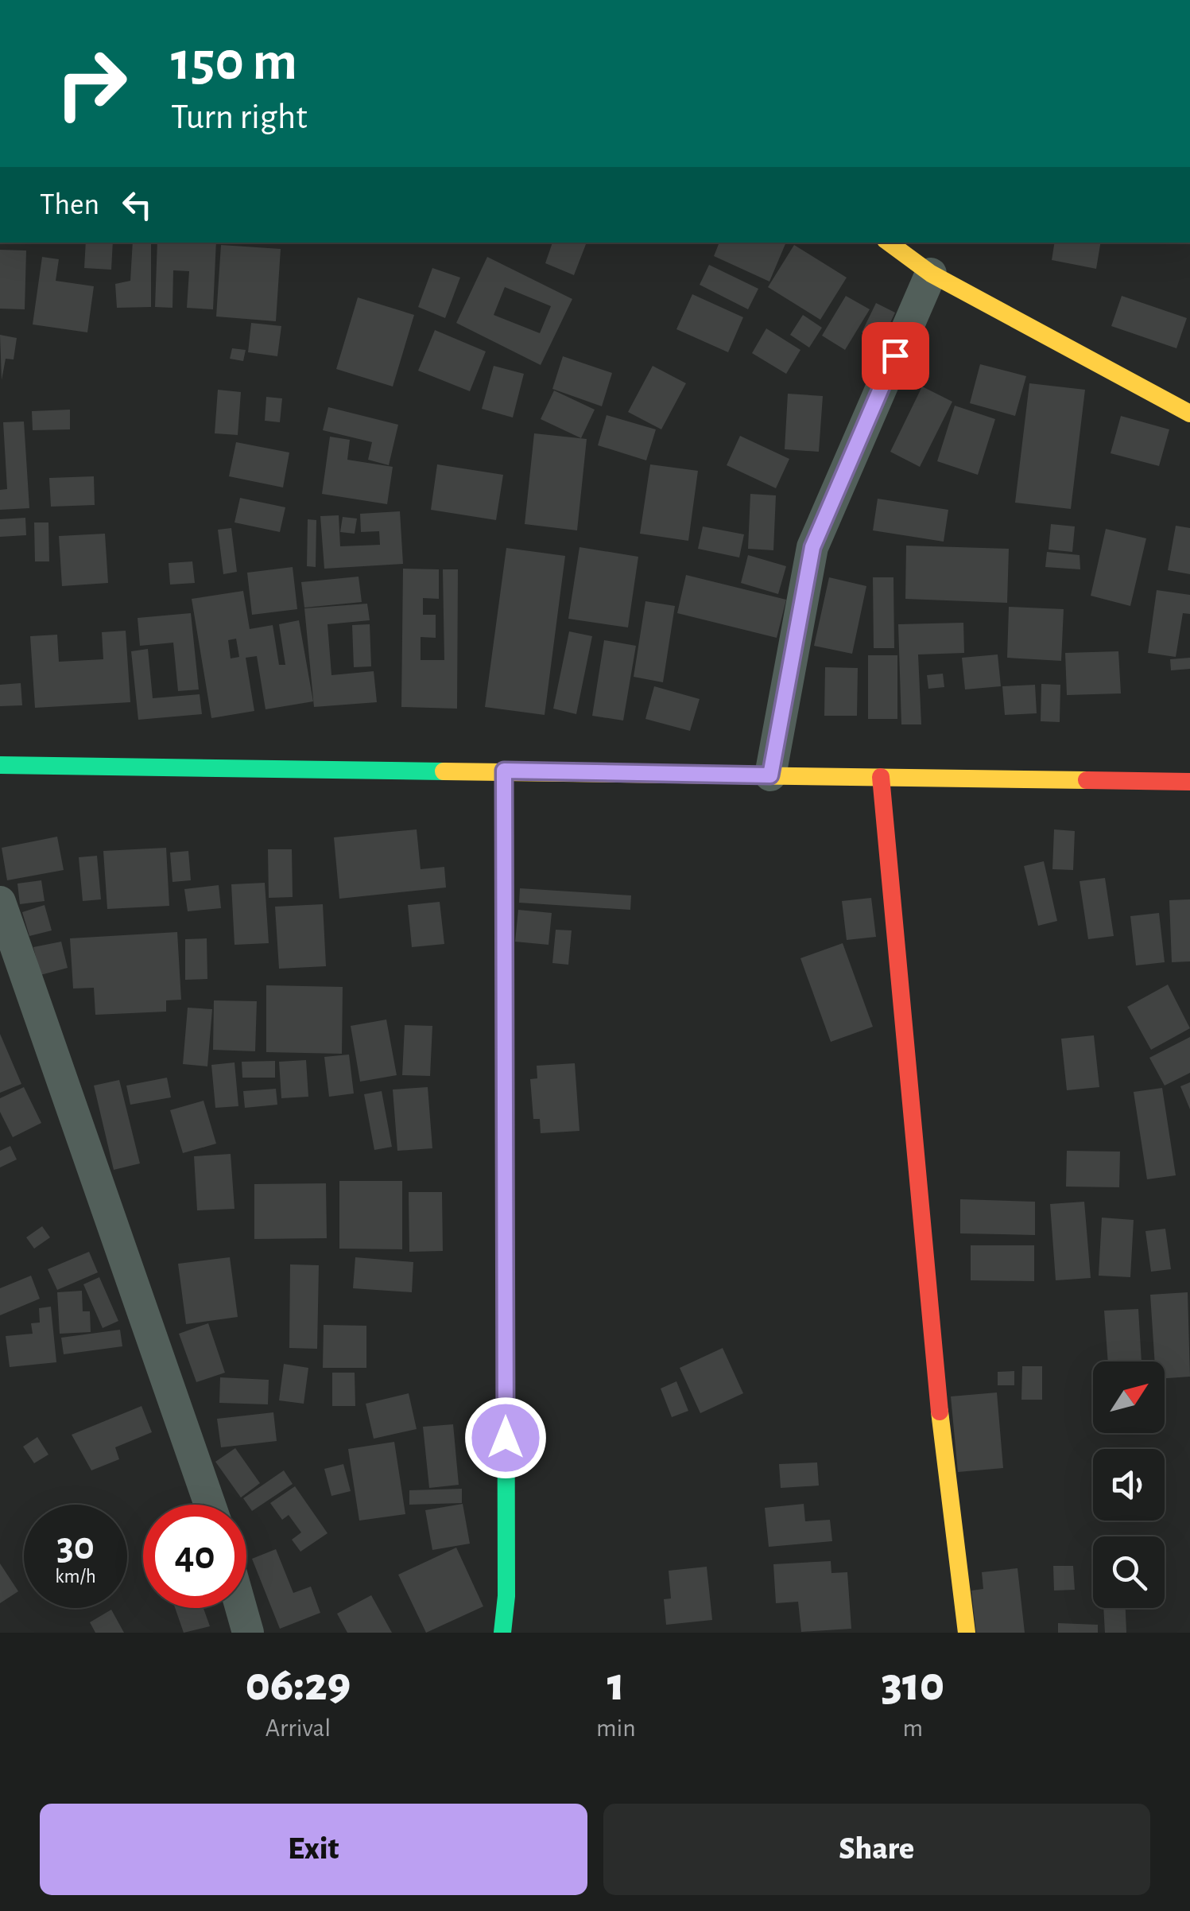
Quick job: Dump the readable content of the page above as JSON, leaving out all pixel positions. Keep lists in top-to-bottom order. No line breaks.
{"north":"top right","page":{"turn":["150 m","Turn right"],"then":"Then","speed":"30 km/h","limit":"40","eta":["06:29","Arrival","1","min","310","m"],"buttons":["Exit","Share"]}}
